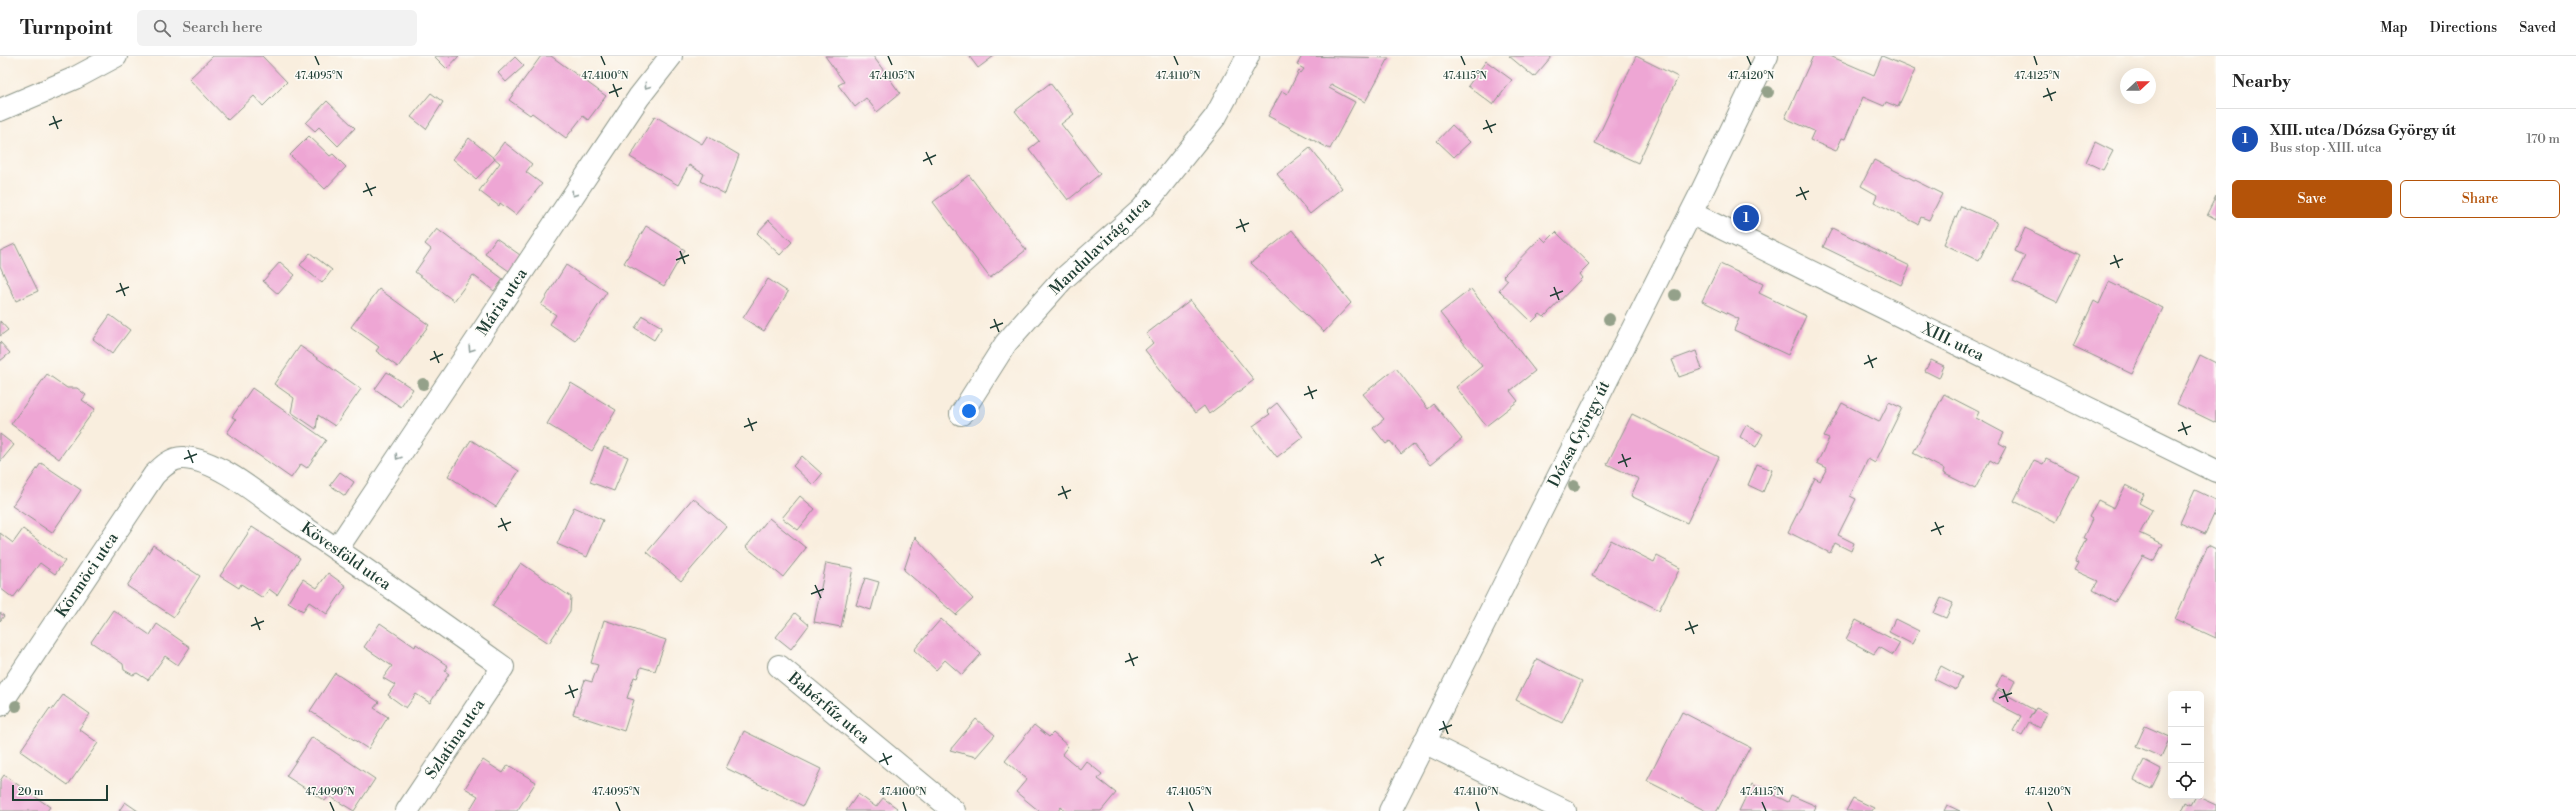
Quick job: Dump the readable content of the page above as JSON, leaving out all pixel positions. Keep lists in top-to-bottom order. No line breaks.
{"streets":{"street":["Mandulavirág utca","Mária utca","XIII. utca","Dózsa György út","Kövesföld utca","Körmöci utca","Babérfűz utca","Szlatina utca"]},"crossings":[["Mária utca","Kövesföld utca"],["XIII. utca","Dózsa György út"],["Kövesföld utca","Körmöci utca"],["Kövesföld utca","Szlatina utca"]],"one_way":["Mária utca"],"scale_bar":"20 m","north":"right","page":{"header":"Turnpoint","search":"Search here","nav":["Map","Directions","Saved"],"heading":"Nearby","list":[{"mark":"1","name":"XIII. utca / Dózsa György út","note":"Bus stop · XIII. utca","value":"170 m"}],"buttons":["Save","Share"],"pins":"1","map_buttons":["+","−"],"scale":"20 m"},"coordinates":["47.4120°N","47.4095°N","47.4100°N","47.4105°N","47.4110°N","47.4115°N","47.4125°N","47.4090°N"]}
